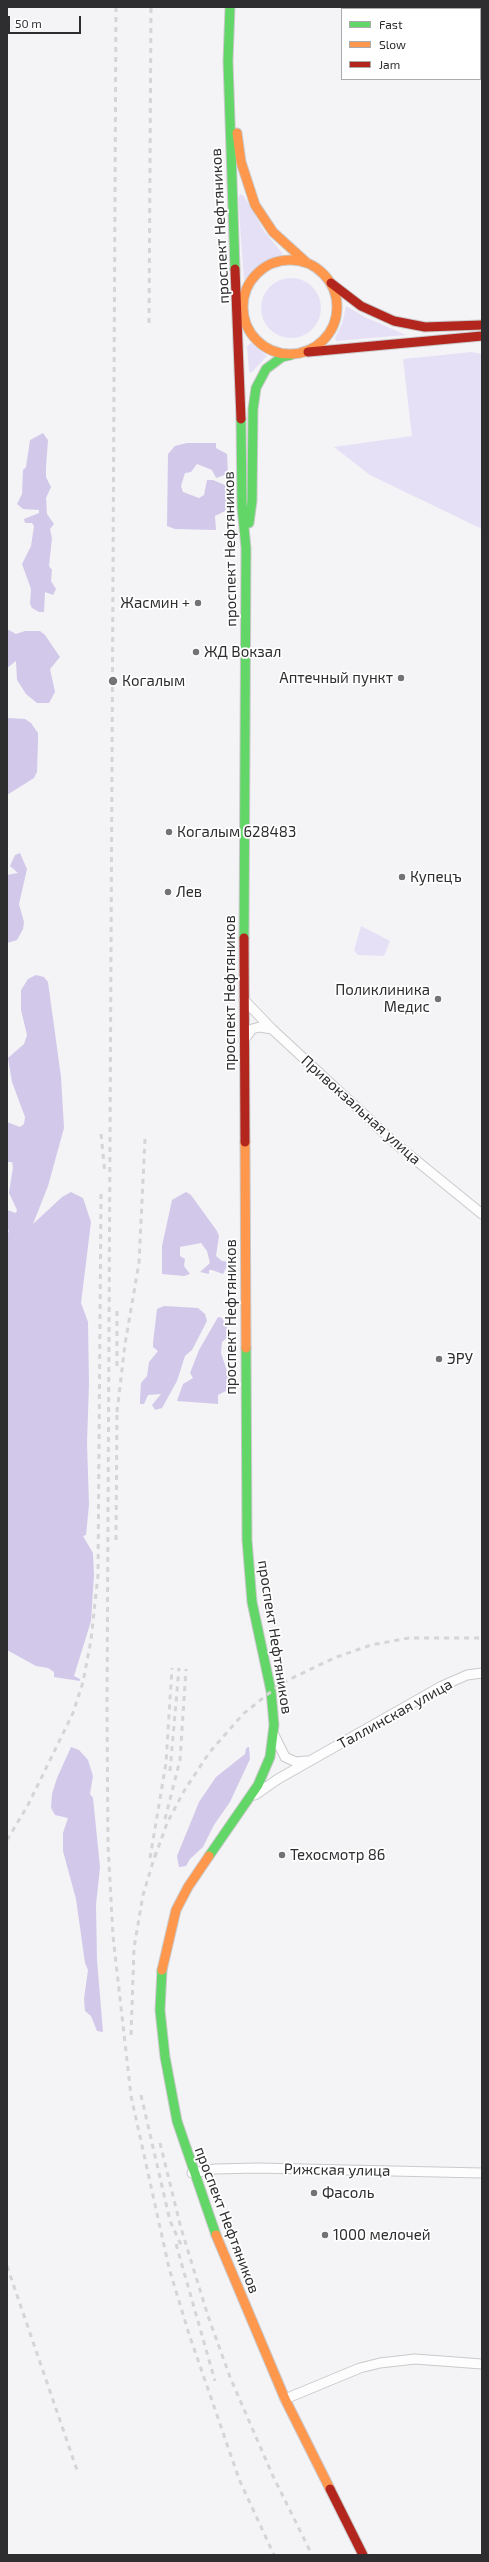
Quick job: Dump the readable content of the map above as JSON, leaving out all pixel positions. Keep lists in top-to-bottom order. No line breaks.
{"streets":{"main road":["проспект Нефтяников"],"street":["Привокзальная улица","Таллинская улица","Рижская улица"]},"crossings":[["проспект Нефтяников","Привокзальная улица"],["проспект Нефтяников","Таллинская улица"],["проспект Нефтяников","Рижская улица"]],"places":["Жасмин +","ЖД Вокзал","Аптечный пункт","Когалым","Когалым 628483","Купецъ","Лев","Поликлиника Медис","ЭРУ","Техосмотр 86","Фасоль","1000 мелочей"],"legend":["Fast","Slow","Jam"],"scale_bar":"50 m"}
